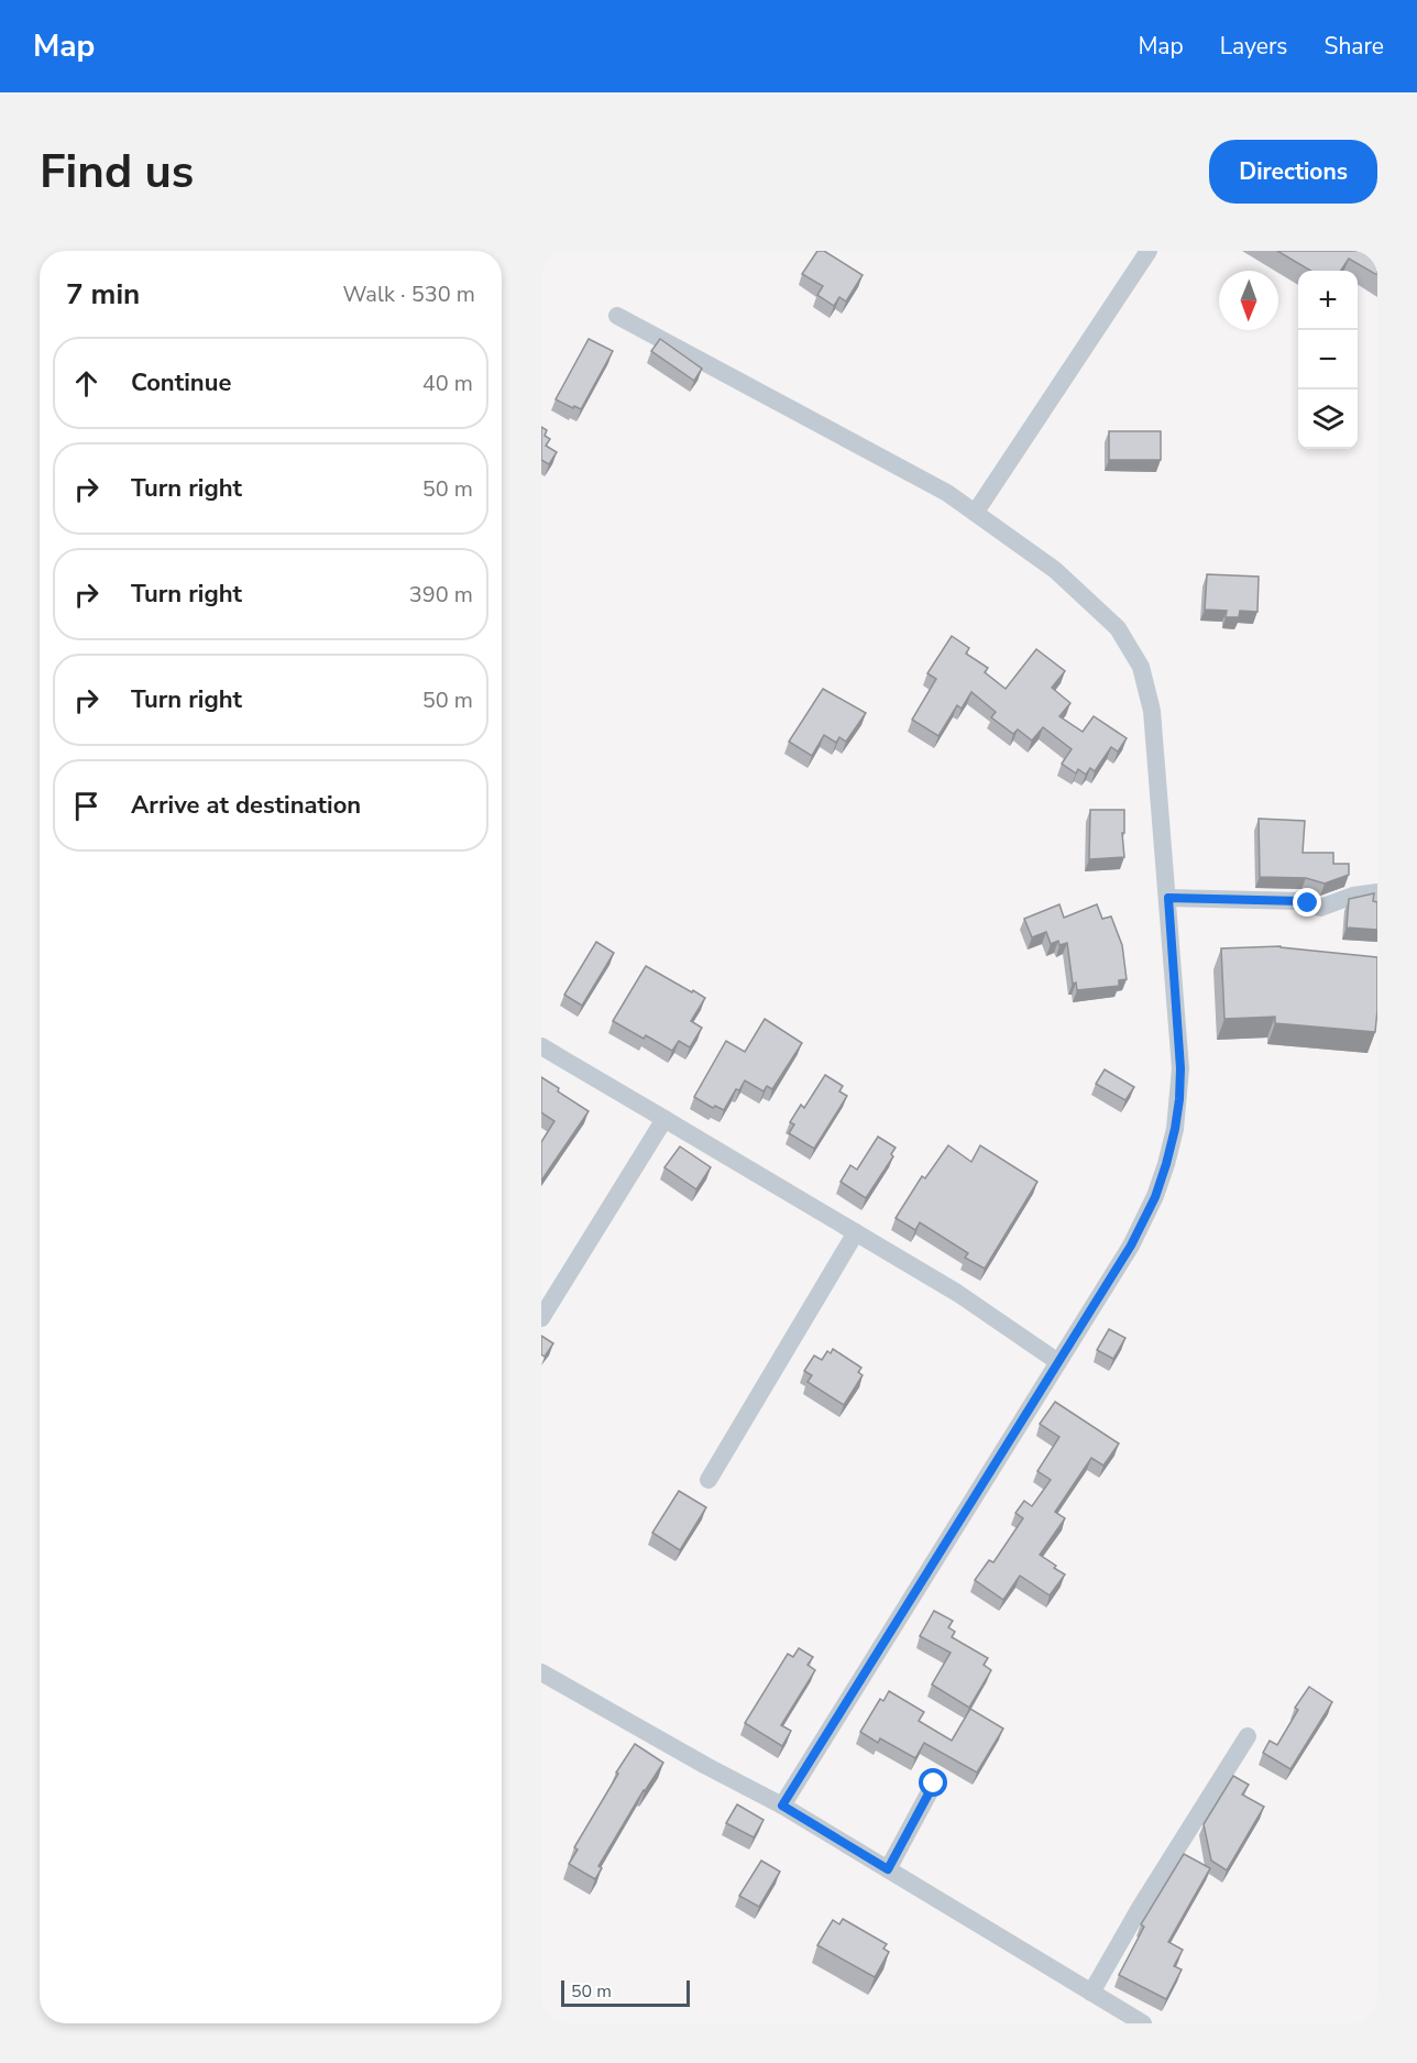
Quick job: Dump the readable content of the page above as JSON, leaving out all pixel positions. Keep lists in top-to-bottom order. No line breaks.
{"scale_bar":"50 m","north":"bottom","page":{"header":"Map","nav":["Map","Layers","Share"],"buttons":"Directions","title":"Find us","heading":["7 min","Walk · 530 m"],"map_buttons":["+","−"],"list":[["Continue","40 m"],["Turn right","50 m"],["Turn right","390 m"],["Turn right","50 m"],"Arrive at destination"],"scale":"50 m"}}
